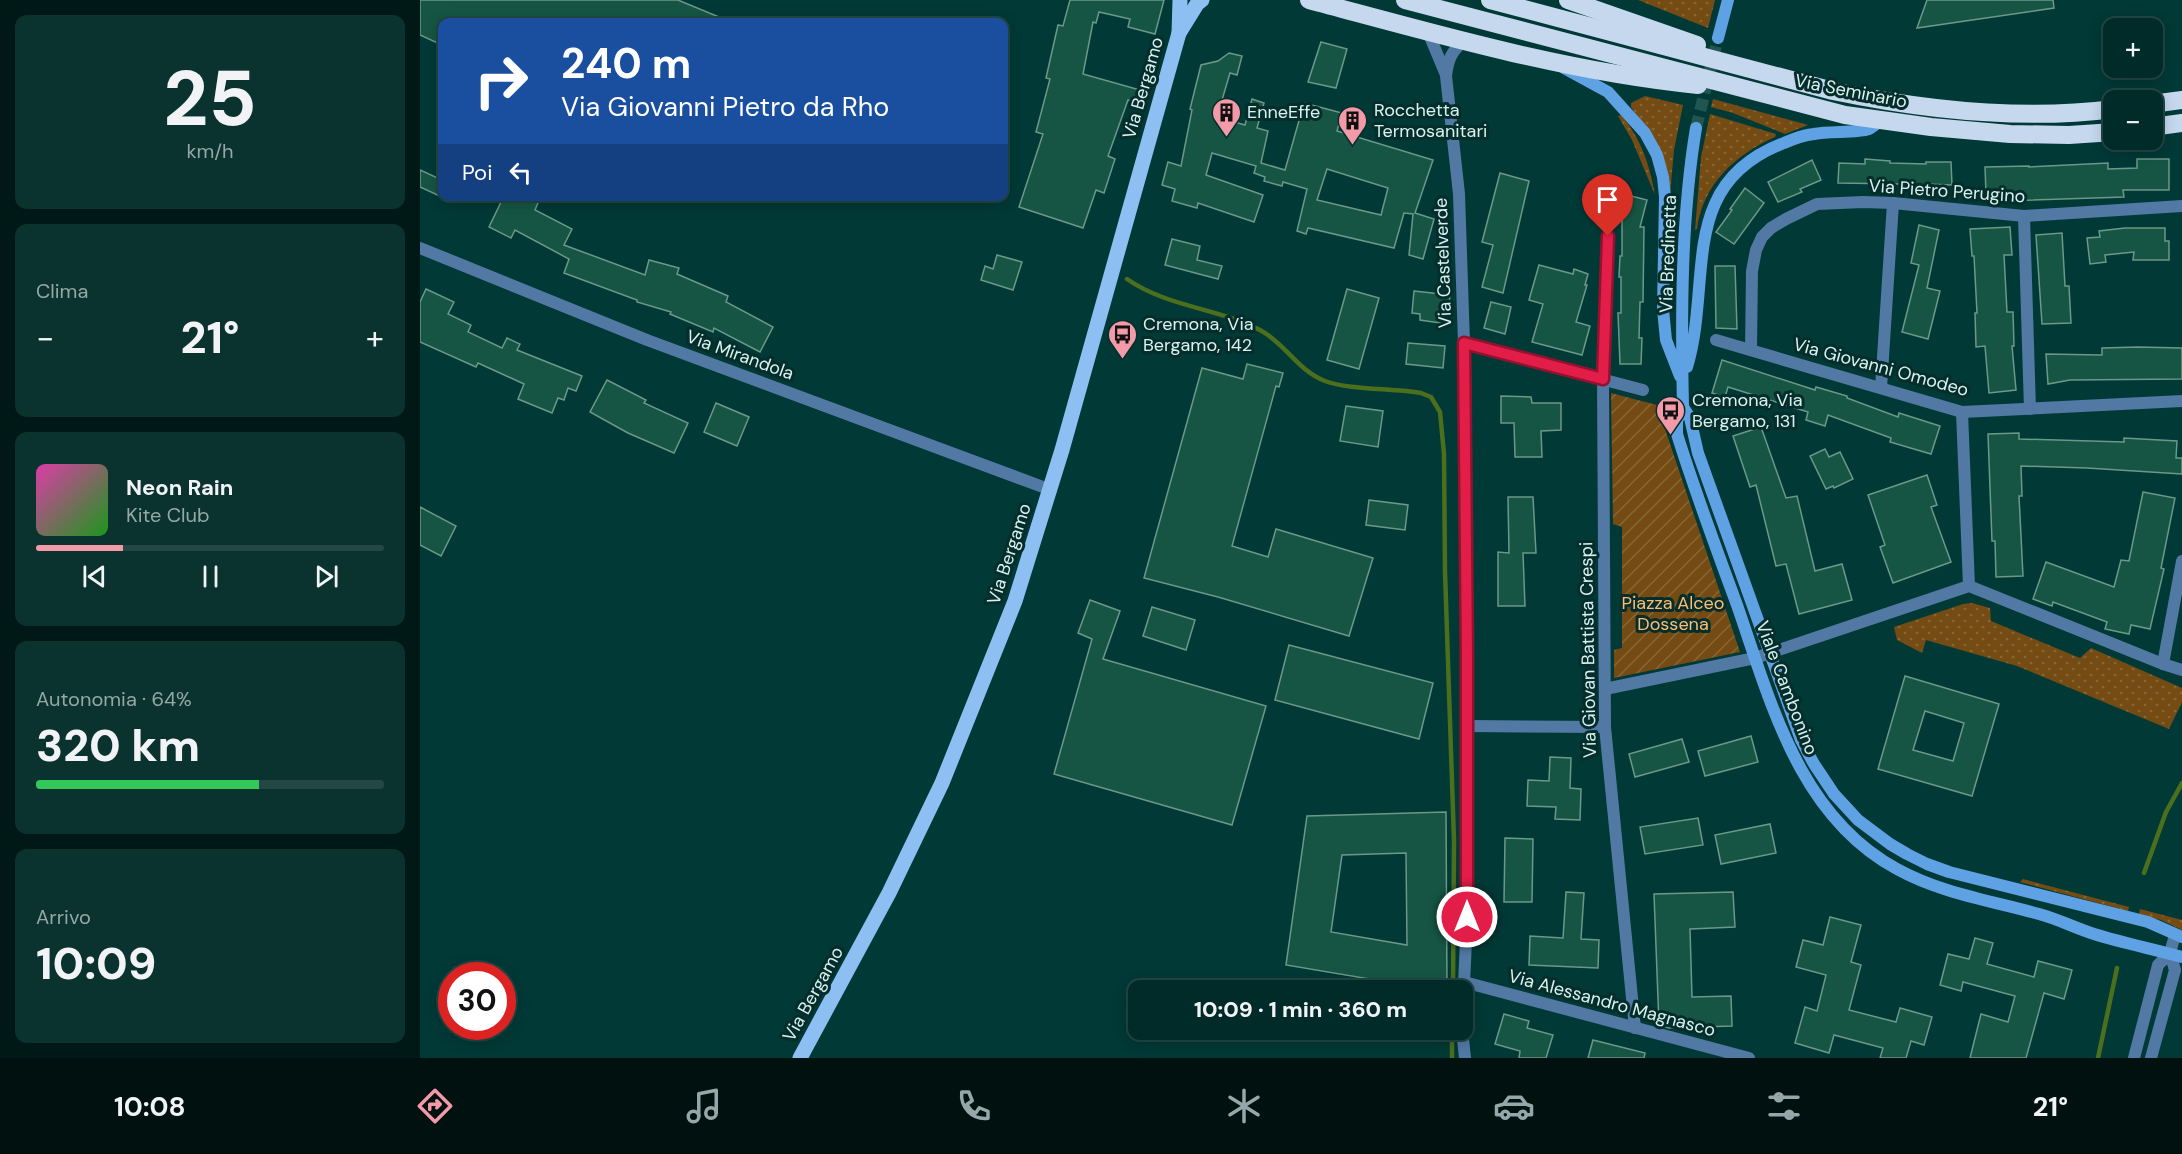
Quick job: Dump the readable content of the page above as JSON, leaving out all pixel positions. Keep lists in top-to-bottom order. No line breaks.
{"streets":{"highway":["Via Seminario"],"main road":["Via Bergamo"],"street":["Via Pietro Perugino","Via Bredinetta","Via Castelverde","Via Mirandola","Via Giovanni Omodeo","Via Giovan Battista Crespi","Viale Cambonino","Via Alessandro Magnasco"]},"crossings":[["Via Bergamo","Via Mirandola"],["Via Pietro Perugino","Via Giovanni Omodeo"],["Via Bredinetta","Viale Cambonino"],["Via Giovan Battista Crespi","Via Alessandro Magnasco"]],"parks":["Piazza Alceo Dossena"],"places":{"building":["EnneEffe","Rocchetta Termosanitari"],"bus stop":["Cremona, Via Bergamo, 142","Cremona, Via Bergamo, 131"]},"page":{"tile":[["25","km/h"],"Clima",["Autonomia · 64%","320 km"],["Arrivo","10:09"]],"map_buttons":["+","−"],"turn":["240 m","Via Giovanni Pietro da Rho"],"then":"Poi","heat":["−","21°","+"],"song":["Neon Rain","Kite Club"],"limit":"30","trip":"10:09 · 1 min · 360 m","tabs":["10:08","21°"]}}
